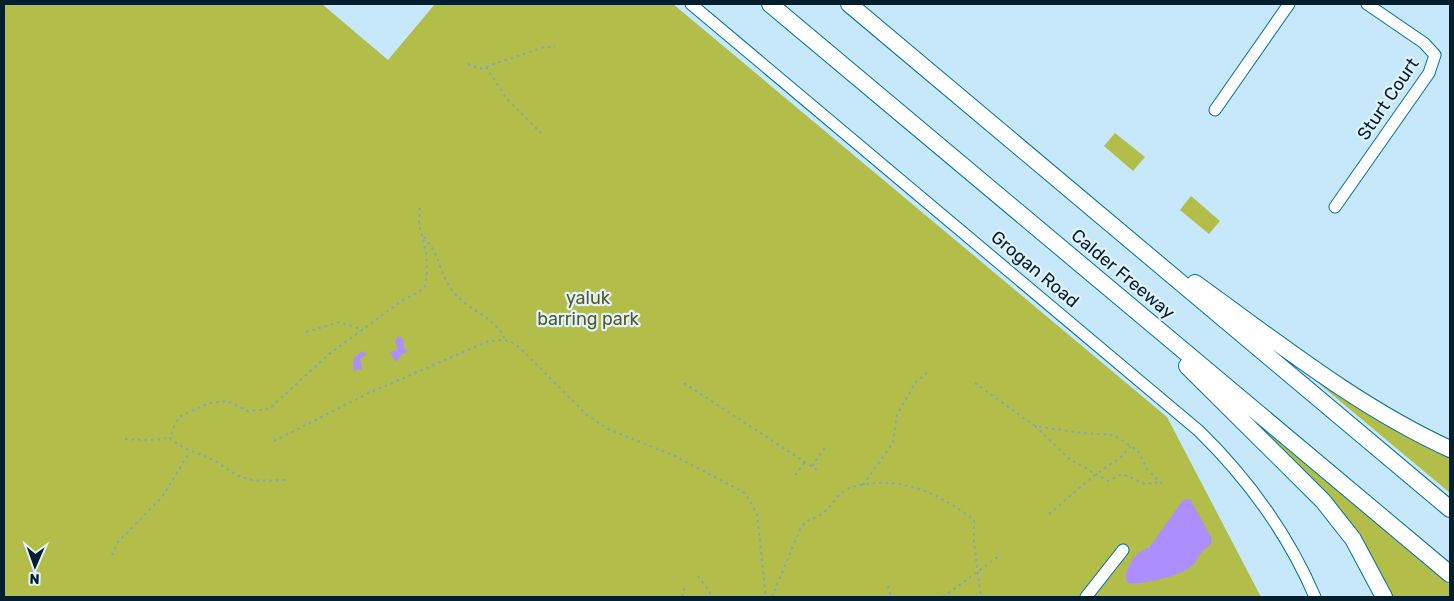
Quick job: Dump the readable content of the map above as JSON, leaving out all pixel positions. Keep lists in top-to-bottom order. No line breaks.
{"streets":{"highway":["Calder Freeway"],"street":["Sturt Court","Grogan Road"]},"parks":["yaluk barring park"],"north":"bottom"}
